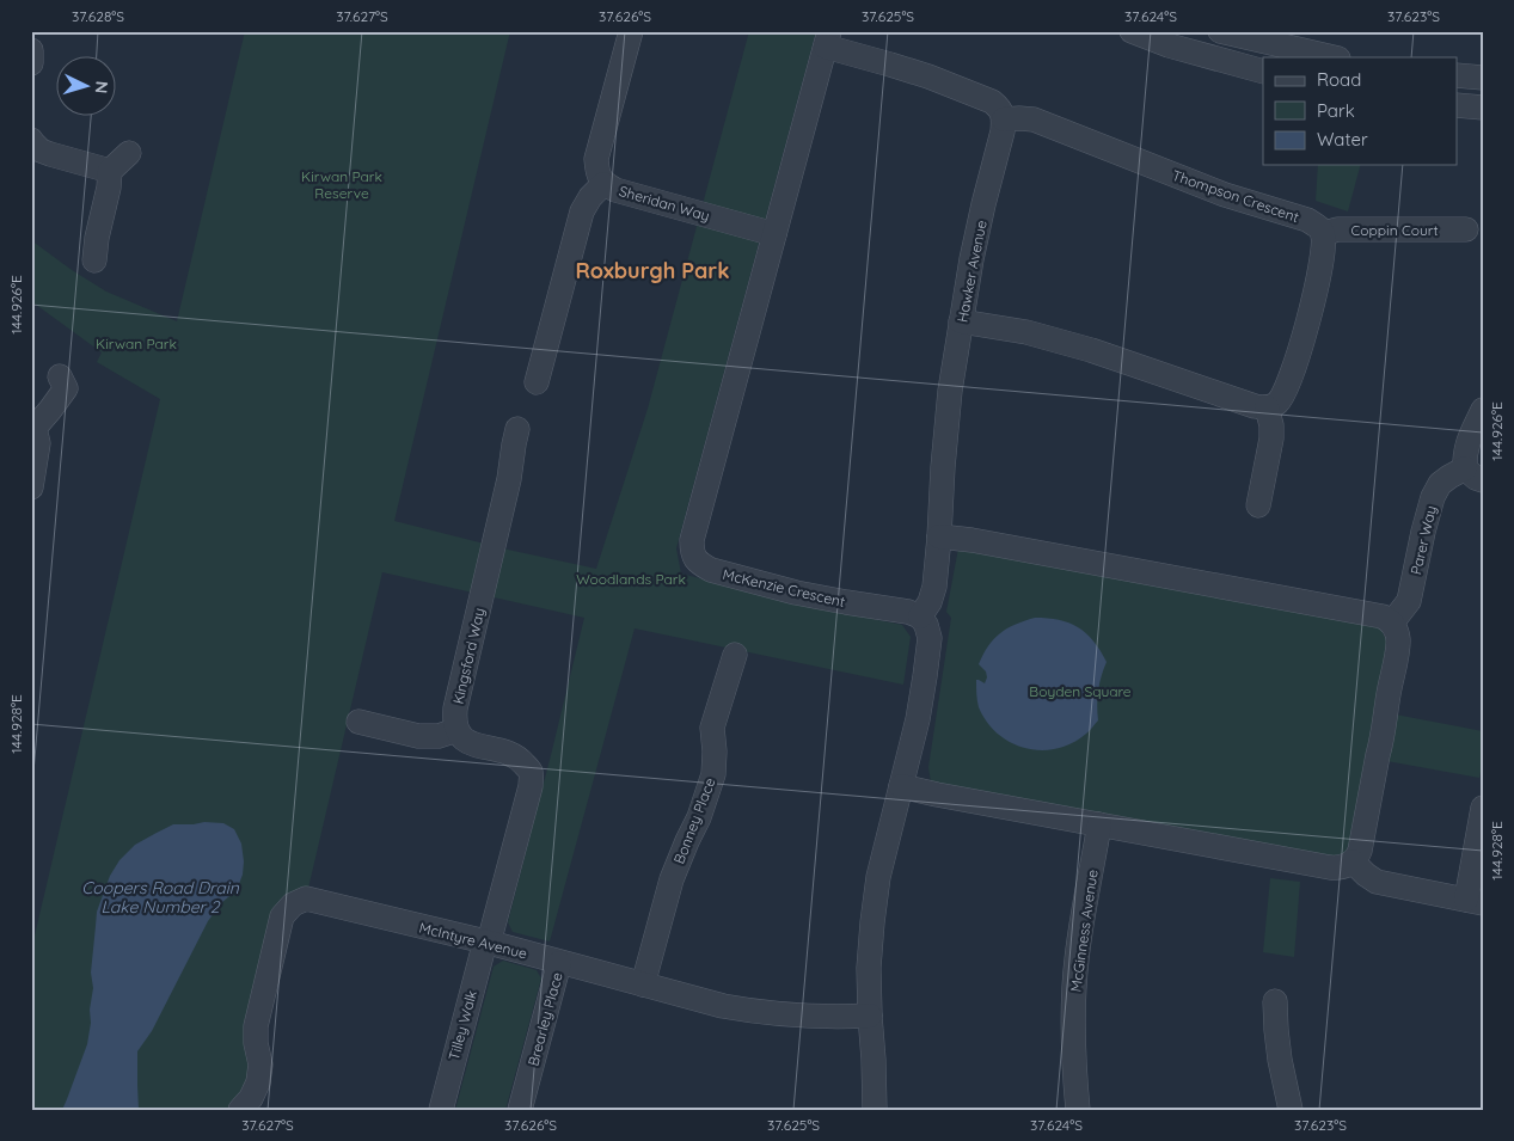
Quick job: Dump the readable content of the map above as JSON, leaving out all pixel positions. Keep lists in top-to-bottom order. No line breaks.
{"streets":{"street":["Thompson Crescent","Sheridan Way","Coppin Court","Hawker Avenue","Parer Way","McKenzie Crescent","Kingsford Way","Bonney Place","McGinness Avenue","McIntyre Avenue","Brearley Place","Tilley Walk"]},"crossings":[["Thompson Crescent","Coppin Court"],["Thompson Crescent","Hawker Avenue"],["Sheridan Way","McKenzie Crescent"],["Hawker Avenue","McKenzie Crescent"],["Bonney Place","McIntyre Avenue"],["McIntyre Avenue","Brearley Place"],["McIntyre Avenue","Tilley Walk"]],"districts":["Roxburgh Park"],"water":["Coopers Road Drain Lake Number 2"],"parks":["Kirwan Park Reserve","Kirwan Park","Woodlands Park","Boyden Square"],"legend":["Road","Park","Water"],"north":"right","coordinates":["37.628°S","37.627°S","37.626°S","37.625°S","37.624°S","37.623°S","144.926°E","144.928°E"]}
